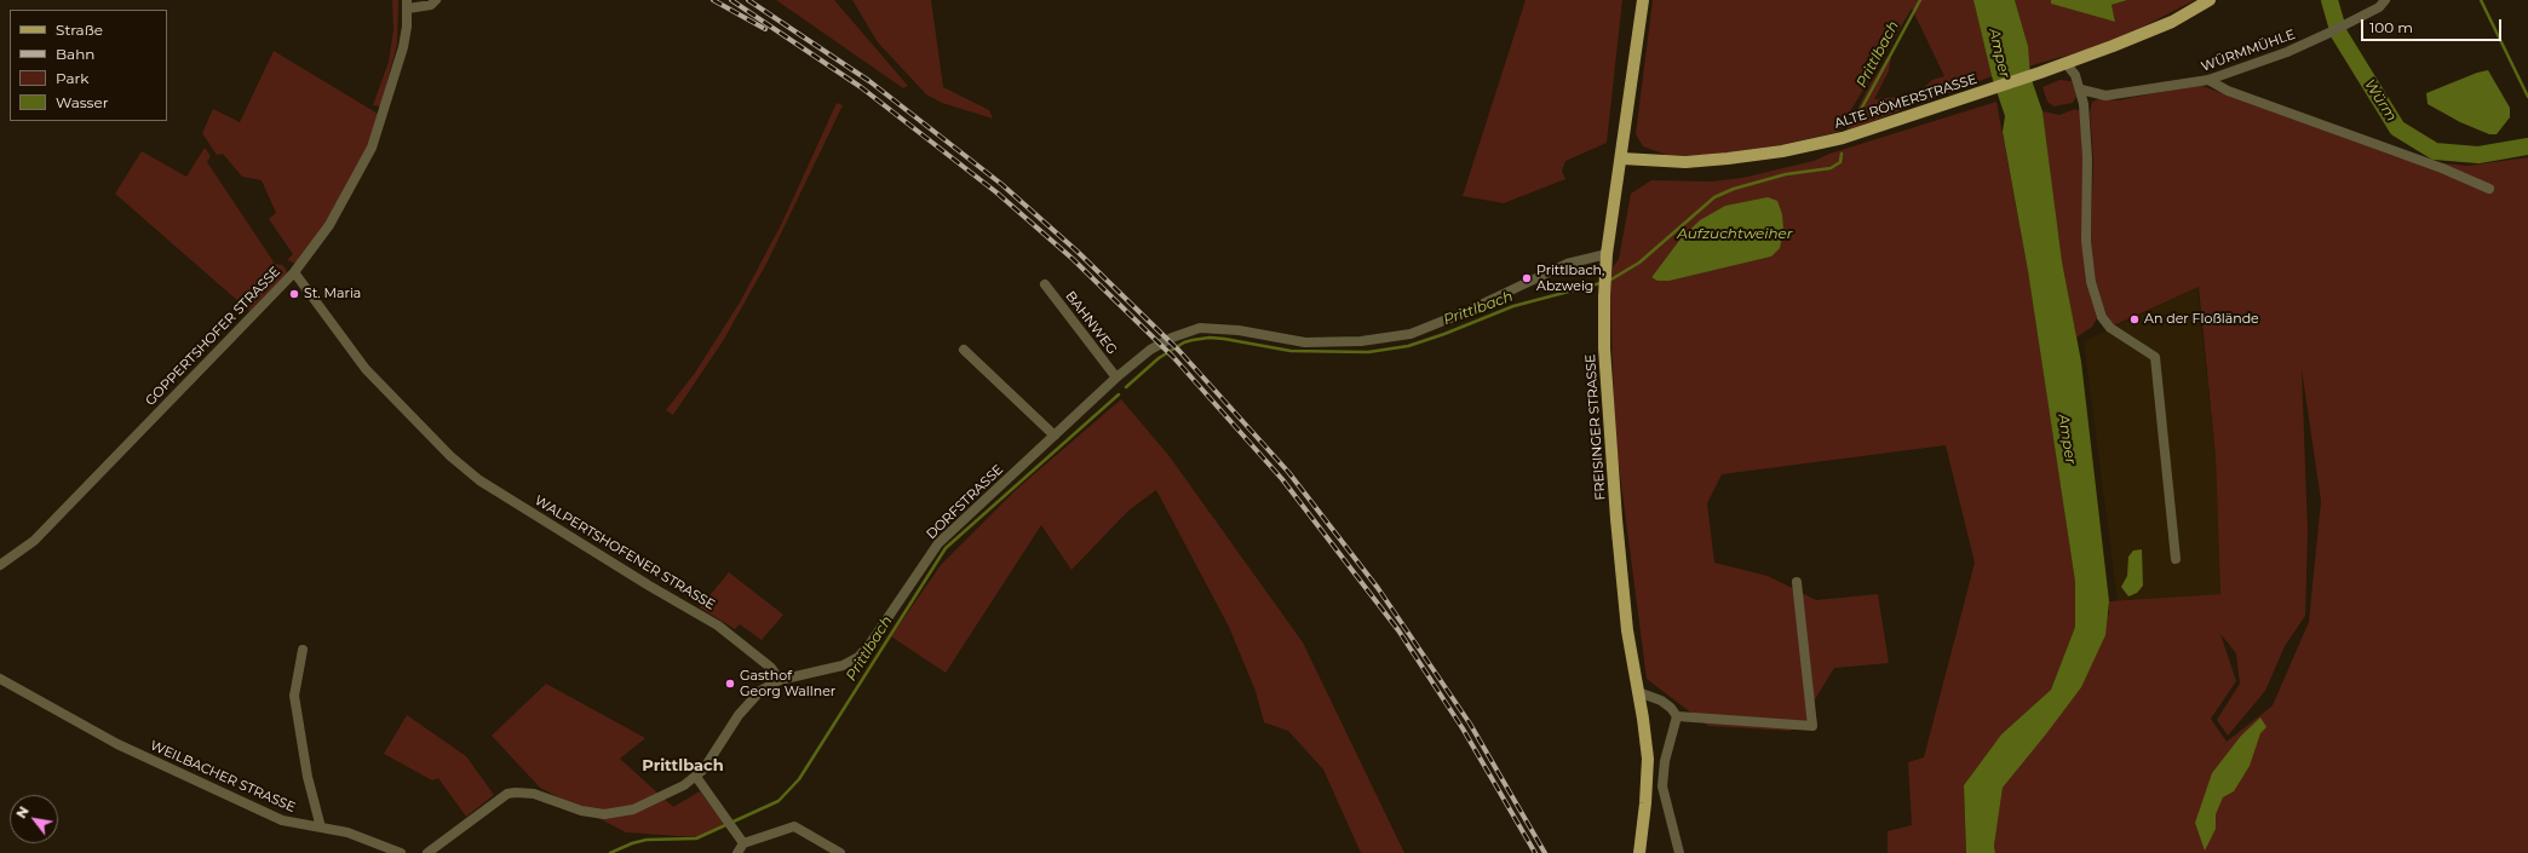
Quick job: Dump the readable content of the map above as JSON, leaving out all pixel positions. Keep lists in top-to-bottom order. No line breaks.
{"streets":{"main road":["ALTE RÖMERSTRASSE","FREISINGER STRASSE"],"street":["WÜRMMÜHLE","BAHNWEG","GOPPERTSHOFER STRASSE","DORFSTRASSE","WALPERTSHOFENER STRASSE","WEILBACHER STRASSE"]},"crossings":[["ALTE RÖMERSTRASSE","FREISINGER STRASSE"],["BAHNWEG","DORFSTRASSE"],["GOPPERTSHOFER STRASSE","WALPERTSHOFENER STRASSE"],["FREISINGER STRASSE","DORFSTRASSE"],["DORFSTRASSE","WALPERTSHOFENER STRASSE"]],"districts":["Prittlbach"],"water":["Amper","Prittlbach","Würm","Aufzuchtweiher"],"places":["Prittlbach, Abzweig","St. Maria","An der Floßlände","Gasthof Georg Wallner"],"legend":["Straße","Bahn","Park","Wasser"],"scale_bar":"100 m","north":"top left"}
